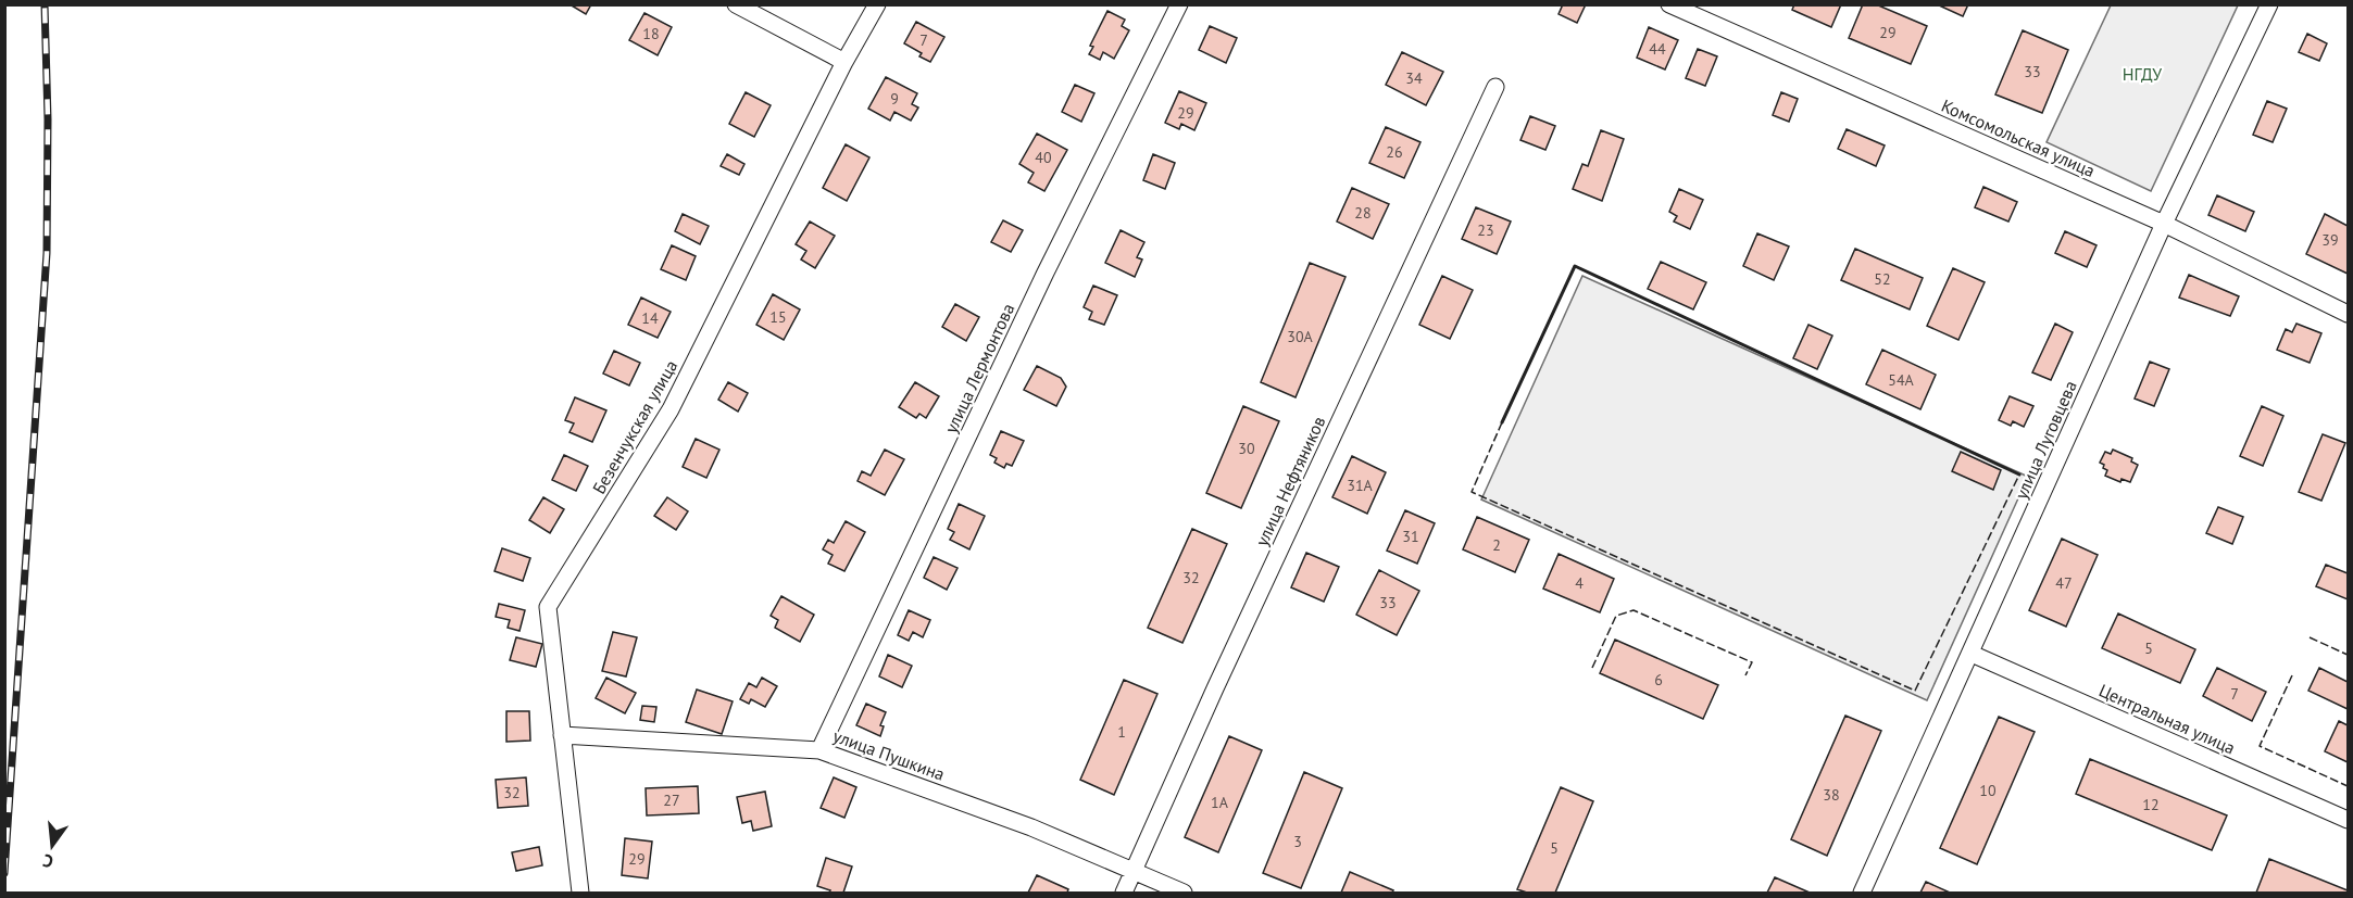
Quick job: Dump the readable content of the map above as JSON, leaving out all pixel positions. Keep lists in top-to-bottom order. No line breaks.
{"streets":{"street":["Комсомольская улица","улица Лермонтова","Безенчукская улица","улица Луговцева","улица Нефтяников","Центральная улица","улица Пушкина"]},"crossings":[["Комсомольская улица","улица Луговцева"],["улица Лермонтова","улица Пушкина"],["Безенчукская улица","улица Пушкина"],["улица Луговцева","Центральная улица"],["улица Нефтяников","улица Пушкина"]],"parks":["НГДУ"],"house_numbers":["29","18","7","44","33","34","9","29","26","40","28","23","39","52","15","14","30А","54А","30","31А","31","2","32","4","47","33","5","6","7","1","10","32","38","27","1А","12","3","5","29"],"north":"bottom"}
